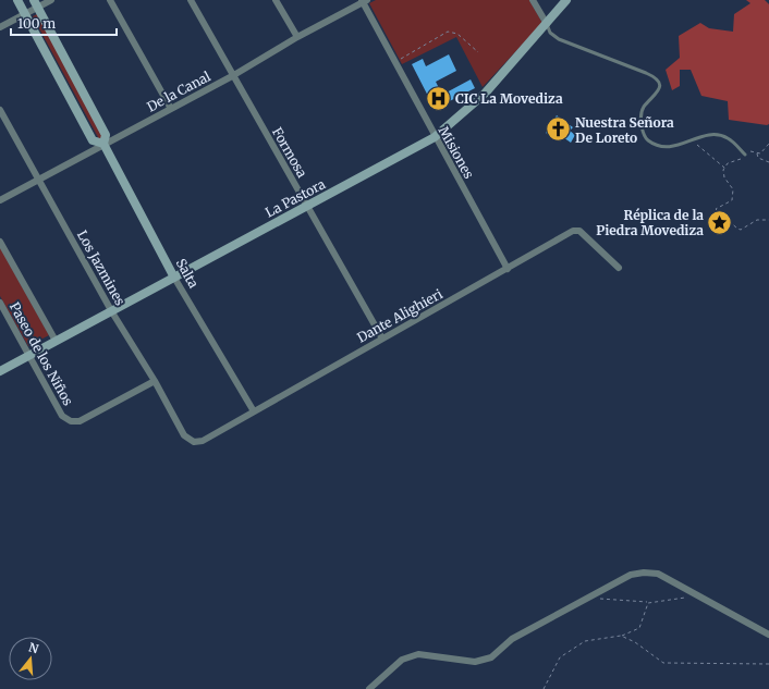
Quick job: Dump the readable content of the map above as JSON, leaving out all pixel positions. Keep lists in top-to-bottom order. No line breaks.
{"streets":{"street":["De la Canal","Formosa","Misiones","La Pastora","Los Jazmines","Salta","Dante Alighieri","Paseo de los Niños"]},"crossings":[["De la Canal","Formosa"],["De la Canal","Misiones"],["De la Canal","Los Jazmines"],["De la Canal","Salta"],["Formosa","La Pastora"],["Formosa","Dante Alighieri"],["Misiones","La Pastora"],["Misiones","Dante Alighieri"],["La Pastora","Los Jazmines"],["La Pastora","Salta"],["La Pastora","Paseo de los Niños"],["Los Jazmines","Dante Alighieri"],["Los Jazmines","Paseo de los Niños"],["Salta","Dante Alighieri"]],"places":{"hospital":["CIC La Movediza"],"church":["Nuestra Señora De Loreto"],"place":["Réplica de la Piedra Movediza"]},"scale_bar":"100 m","north":"top"}
